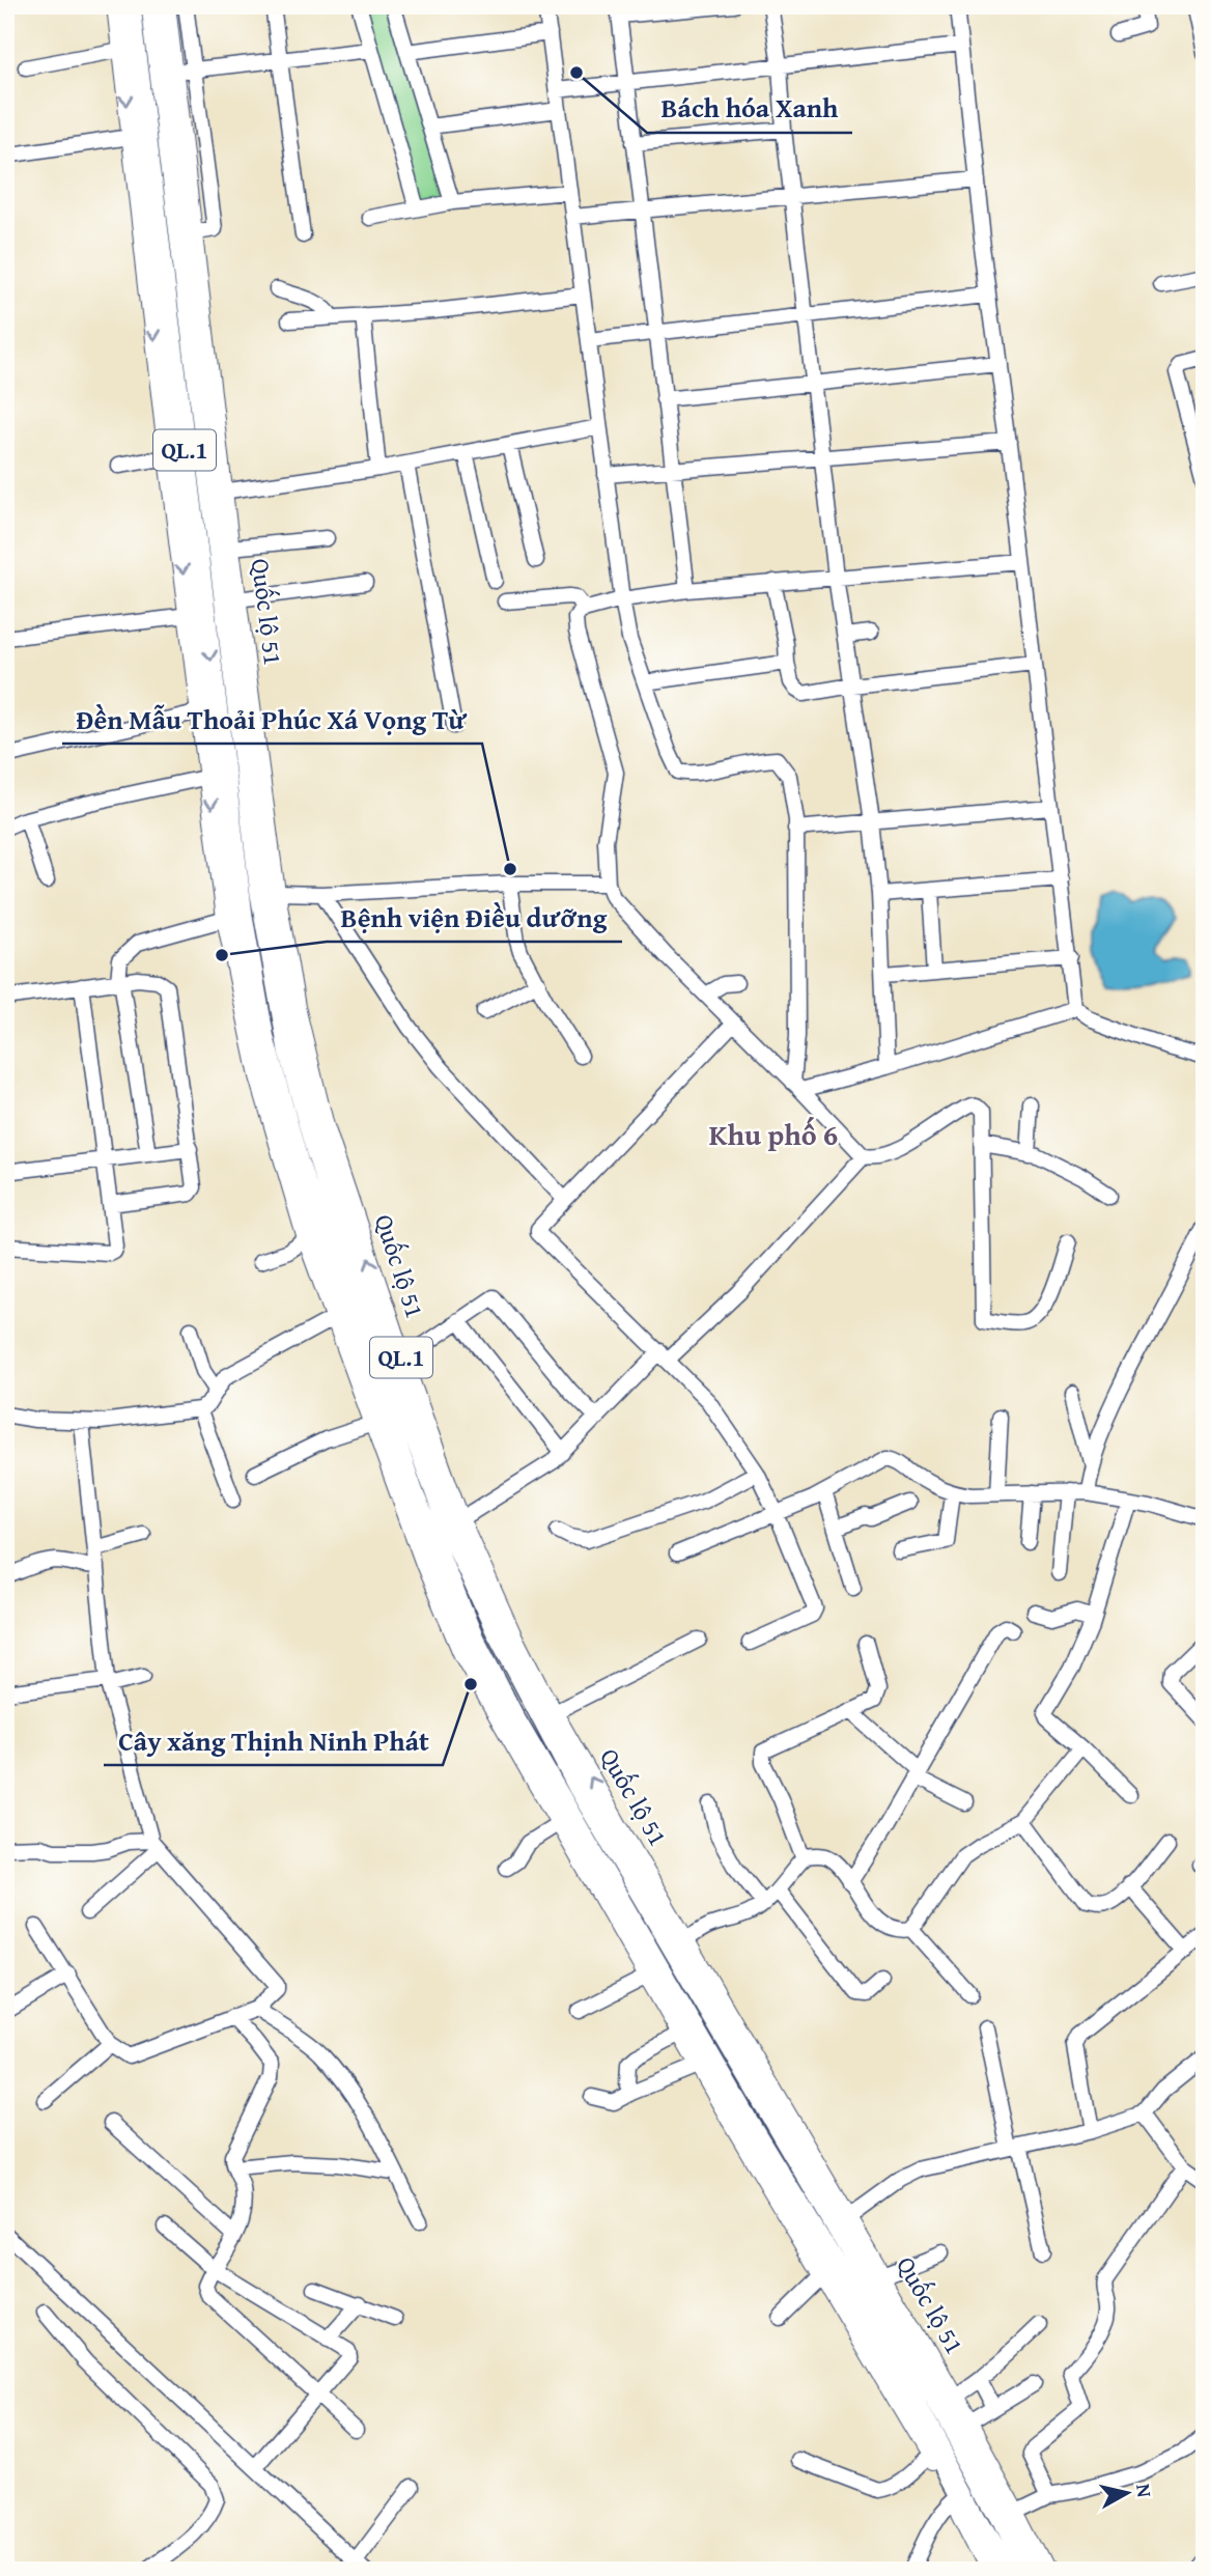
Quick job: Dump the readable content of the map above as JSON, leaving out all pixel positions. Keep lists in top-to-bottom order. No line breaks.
{"streets":{"highway":["QL.1","Quốc lộ 51"]},"districts":["Khu phố 6"],"places":["Bách hóa Xanh","Đền Mẫu Thoải Phúc Xá Vọng Từ","Bệnh viện Điều dưỡng","Cây xăng Thịnh Ninh Phát"],"north":"right"}
